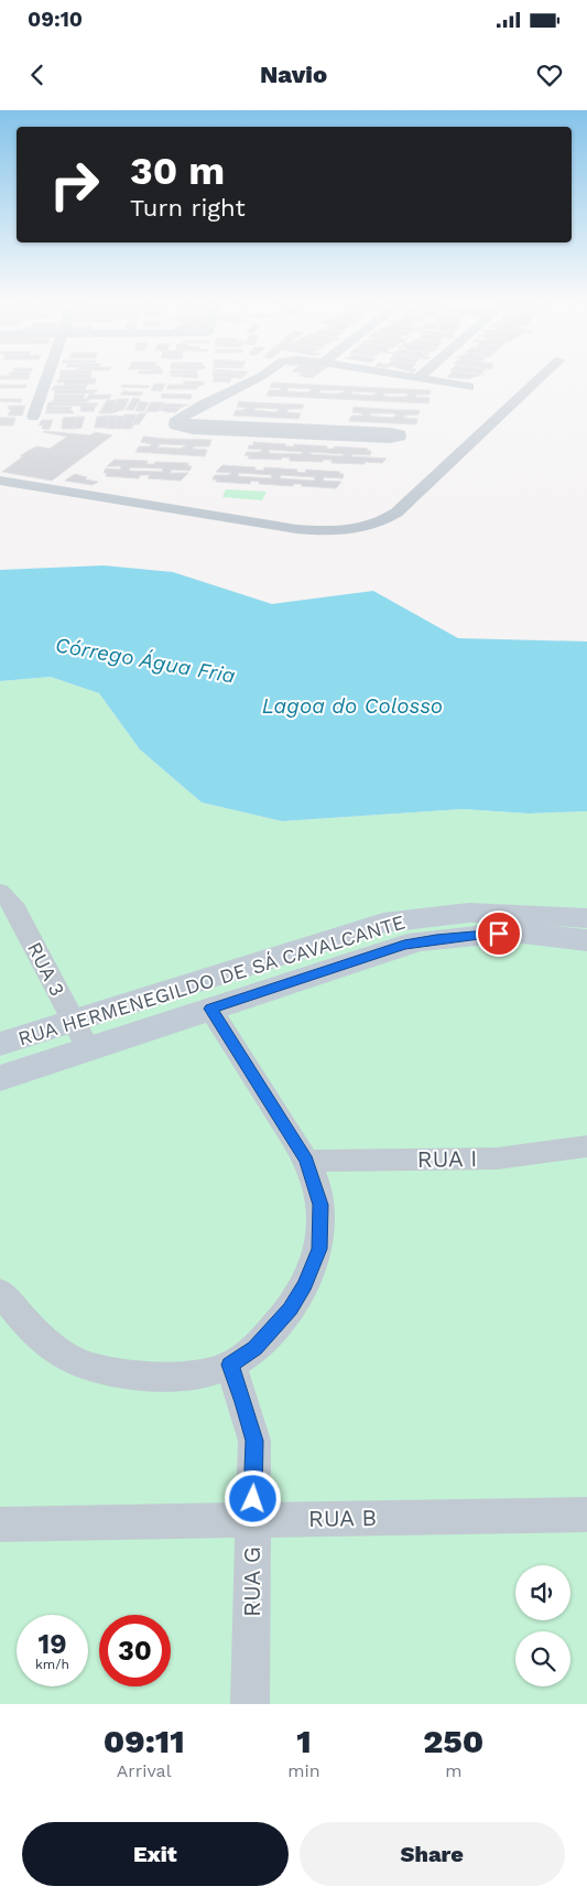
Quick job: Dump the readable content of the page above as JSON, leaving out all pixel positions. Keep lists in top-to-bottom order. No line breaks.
{"streets":{"street":["RUA 3","RUA HERMENEGILDO DE SÁ CAVALCANTE","RUA I","RUA B","RUA G"]},"crossings":[["RUA 3","RUA HERMENEGILDO DE SÁ CAVALCANTE"],["RUA B","RUA G"]],"water":["Córrego Água Fria","Lagoa do Colosso"],"page":{"status":"09:10","header":"Navio","turn":["30 m","Turn right"],"speed":"19 km/h","limit":"30","eta":["09:11","Arrival","1","min","250","m"],"buttons":["Exit","Share"]}}
